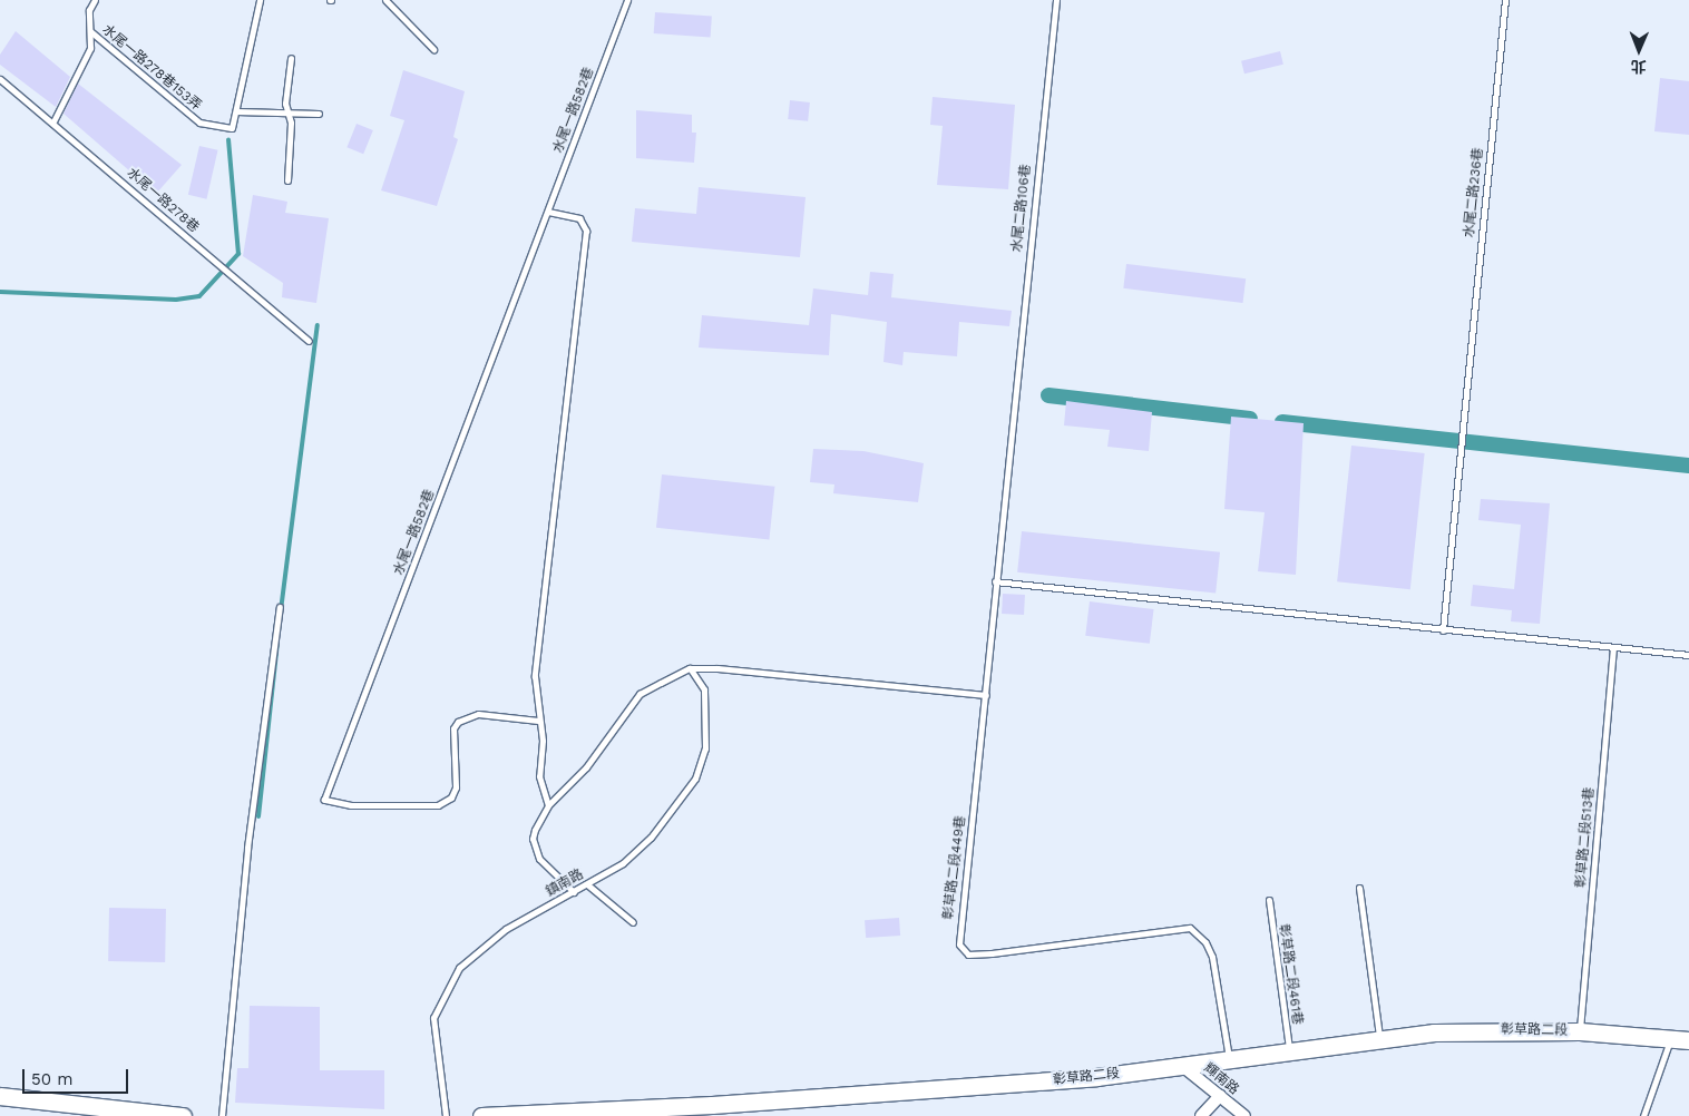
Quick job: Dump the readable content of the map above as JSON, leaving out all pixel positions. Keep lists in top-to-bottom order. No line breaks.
{"streets":{"street":["彰草路二段","輝南路"],"lane":["水尾一路278巷153弄","水尾一路582巷","水尾二路236巷","水尾一路278巷","水尾二路106巷","彰草路二段513巷","彰草路二段449巷","鎮南路","彰草路二段461巷"]},"crossings":[["水尾一路278巷153弄","水尾一路278巷"],["水尾二路106巷","彰草路二段449巷"],["彰草路二段513巷","彰草路二段"],["彰草路二段449巷","彰草路二段"],["彰草路二段461巷","彰草路二段"],["彰草路二段","輝南路"]],"scale_bar":"50 m","north":"bottom"}
